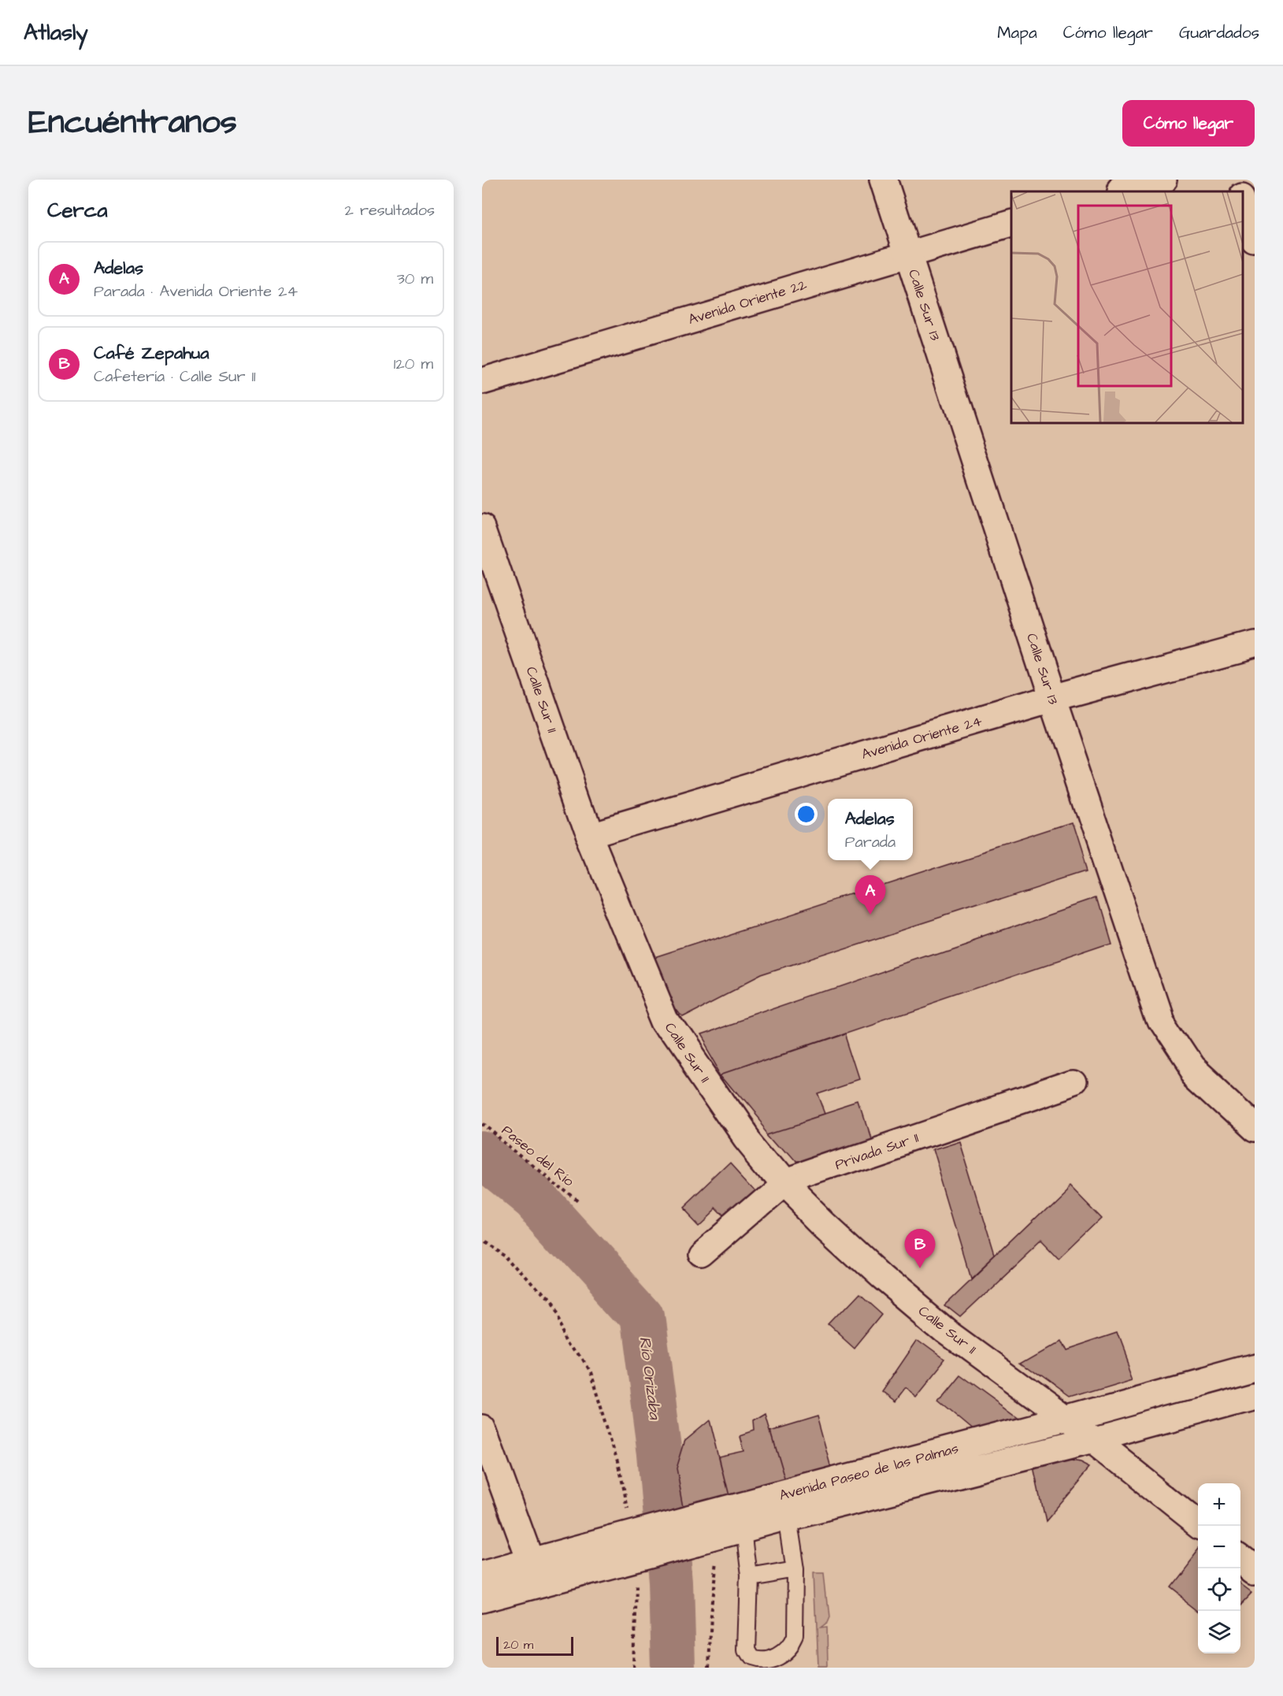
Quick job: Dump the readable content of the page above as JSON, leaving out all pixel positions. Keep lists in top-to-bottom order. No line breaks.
{"streets":{"street":["Avenida Oriente 22","Calle Sur 13","Calle Sur 11","Avenida Oriente 24","Privada Sur 11","Avenida Paseo de las Palmas"],"path":["Paseo del Río"]},"crossings":[["Avenida Oriente 22","Calle Sur 13"],["Calle Sur 13","Avenida Oriente 24"],["Calle Sur 11","Avenida Oriente 24"],["Calle Sur 11","Privada Sur 11"],["Calle Sur 11","Avenida Paseo de las Palmas"]],"water":["Río Orizaba"],"scale_bar":"20 m","page":{"header":"Atlasly","nav":["Mapa","Cómo llegar","Guardados"],"title":"Encuéntranos","buttons":"Cómo llegar","heading":["Cerca","2 resultados"],"list":[{"mark":"A","name":"Adelas","note":"Parada · Avenida Oriente 24","value":"30 m"},{"mark":"B","name":"Café Zepahua","note":"Cafetería · Calle Sur 11","value":"120 m"}],"popup":["Adelas","Parada"],"pins":["A","B"],"map_buttons":["+","−"],"scale":"20 m"}}
